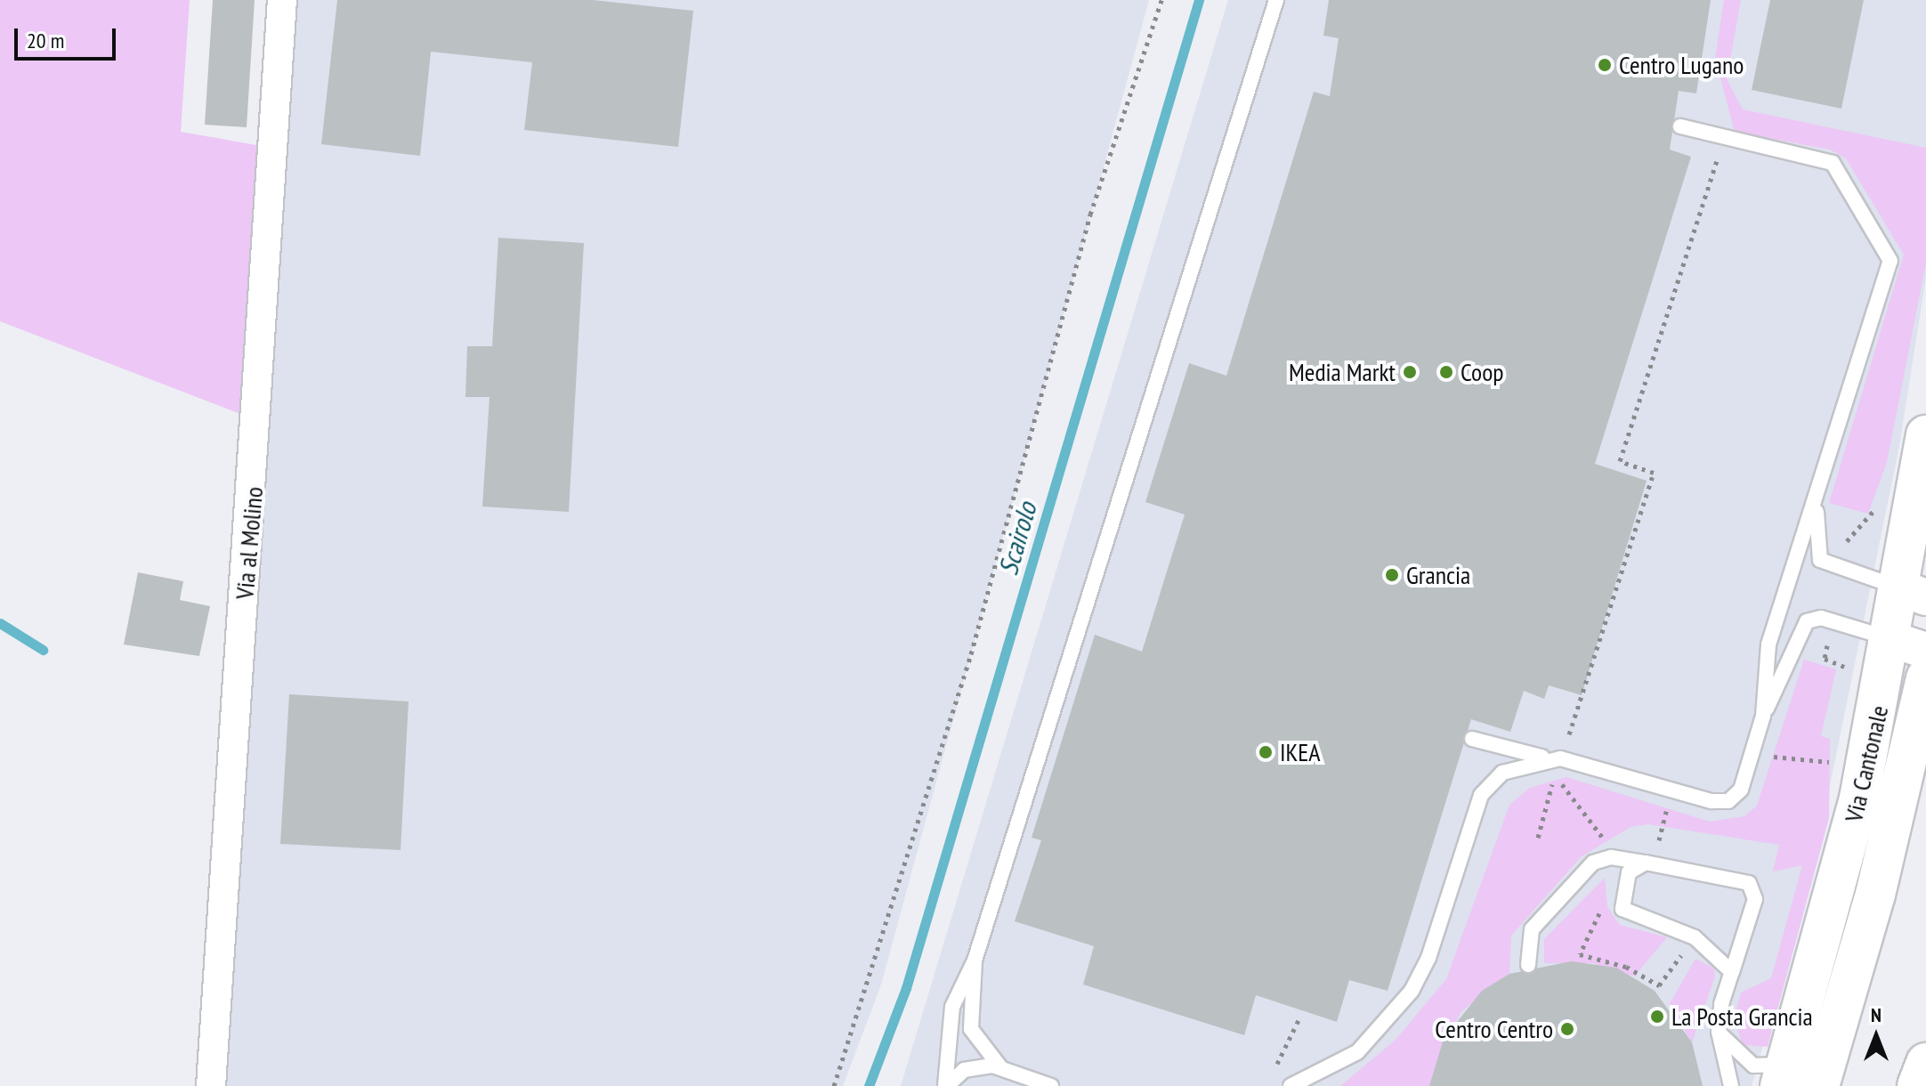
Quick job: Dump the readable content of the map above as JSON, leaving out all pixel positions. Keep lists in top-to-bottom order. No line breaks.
{"streets":{"main road":["Via Cantonale"],"street":["Via al Molino"]},"water":["Scairolo"],"places":["Centro Lugano","Media Markt","Coop","Grancia","IKEA","La Posta Grancia","Centro Centro"],"scale_bar":"20 m","north":"top"}
